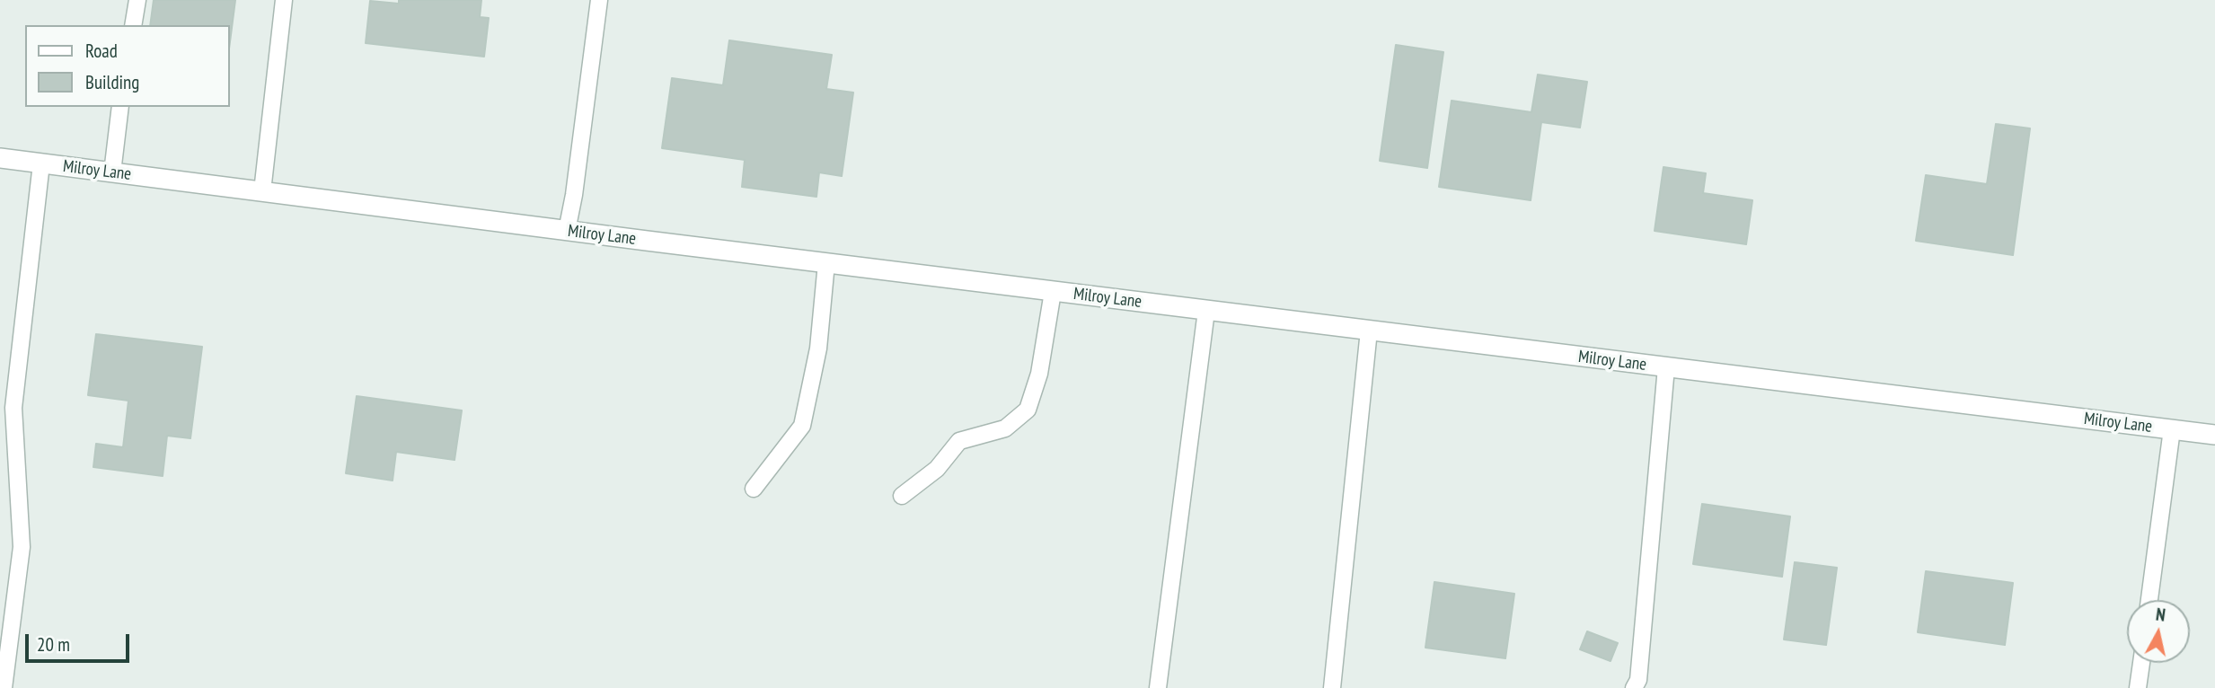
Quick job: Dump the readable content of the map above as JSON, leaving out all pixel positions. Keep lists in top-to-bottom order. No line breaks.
{"streets":{"street":["Milroy Lane"]},"legend":["Road","Building"],"scale_bar":"20 m","north":"top"}
